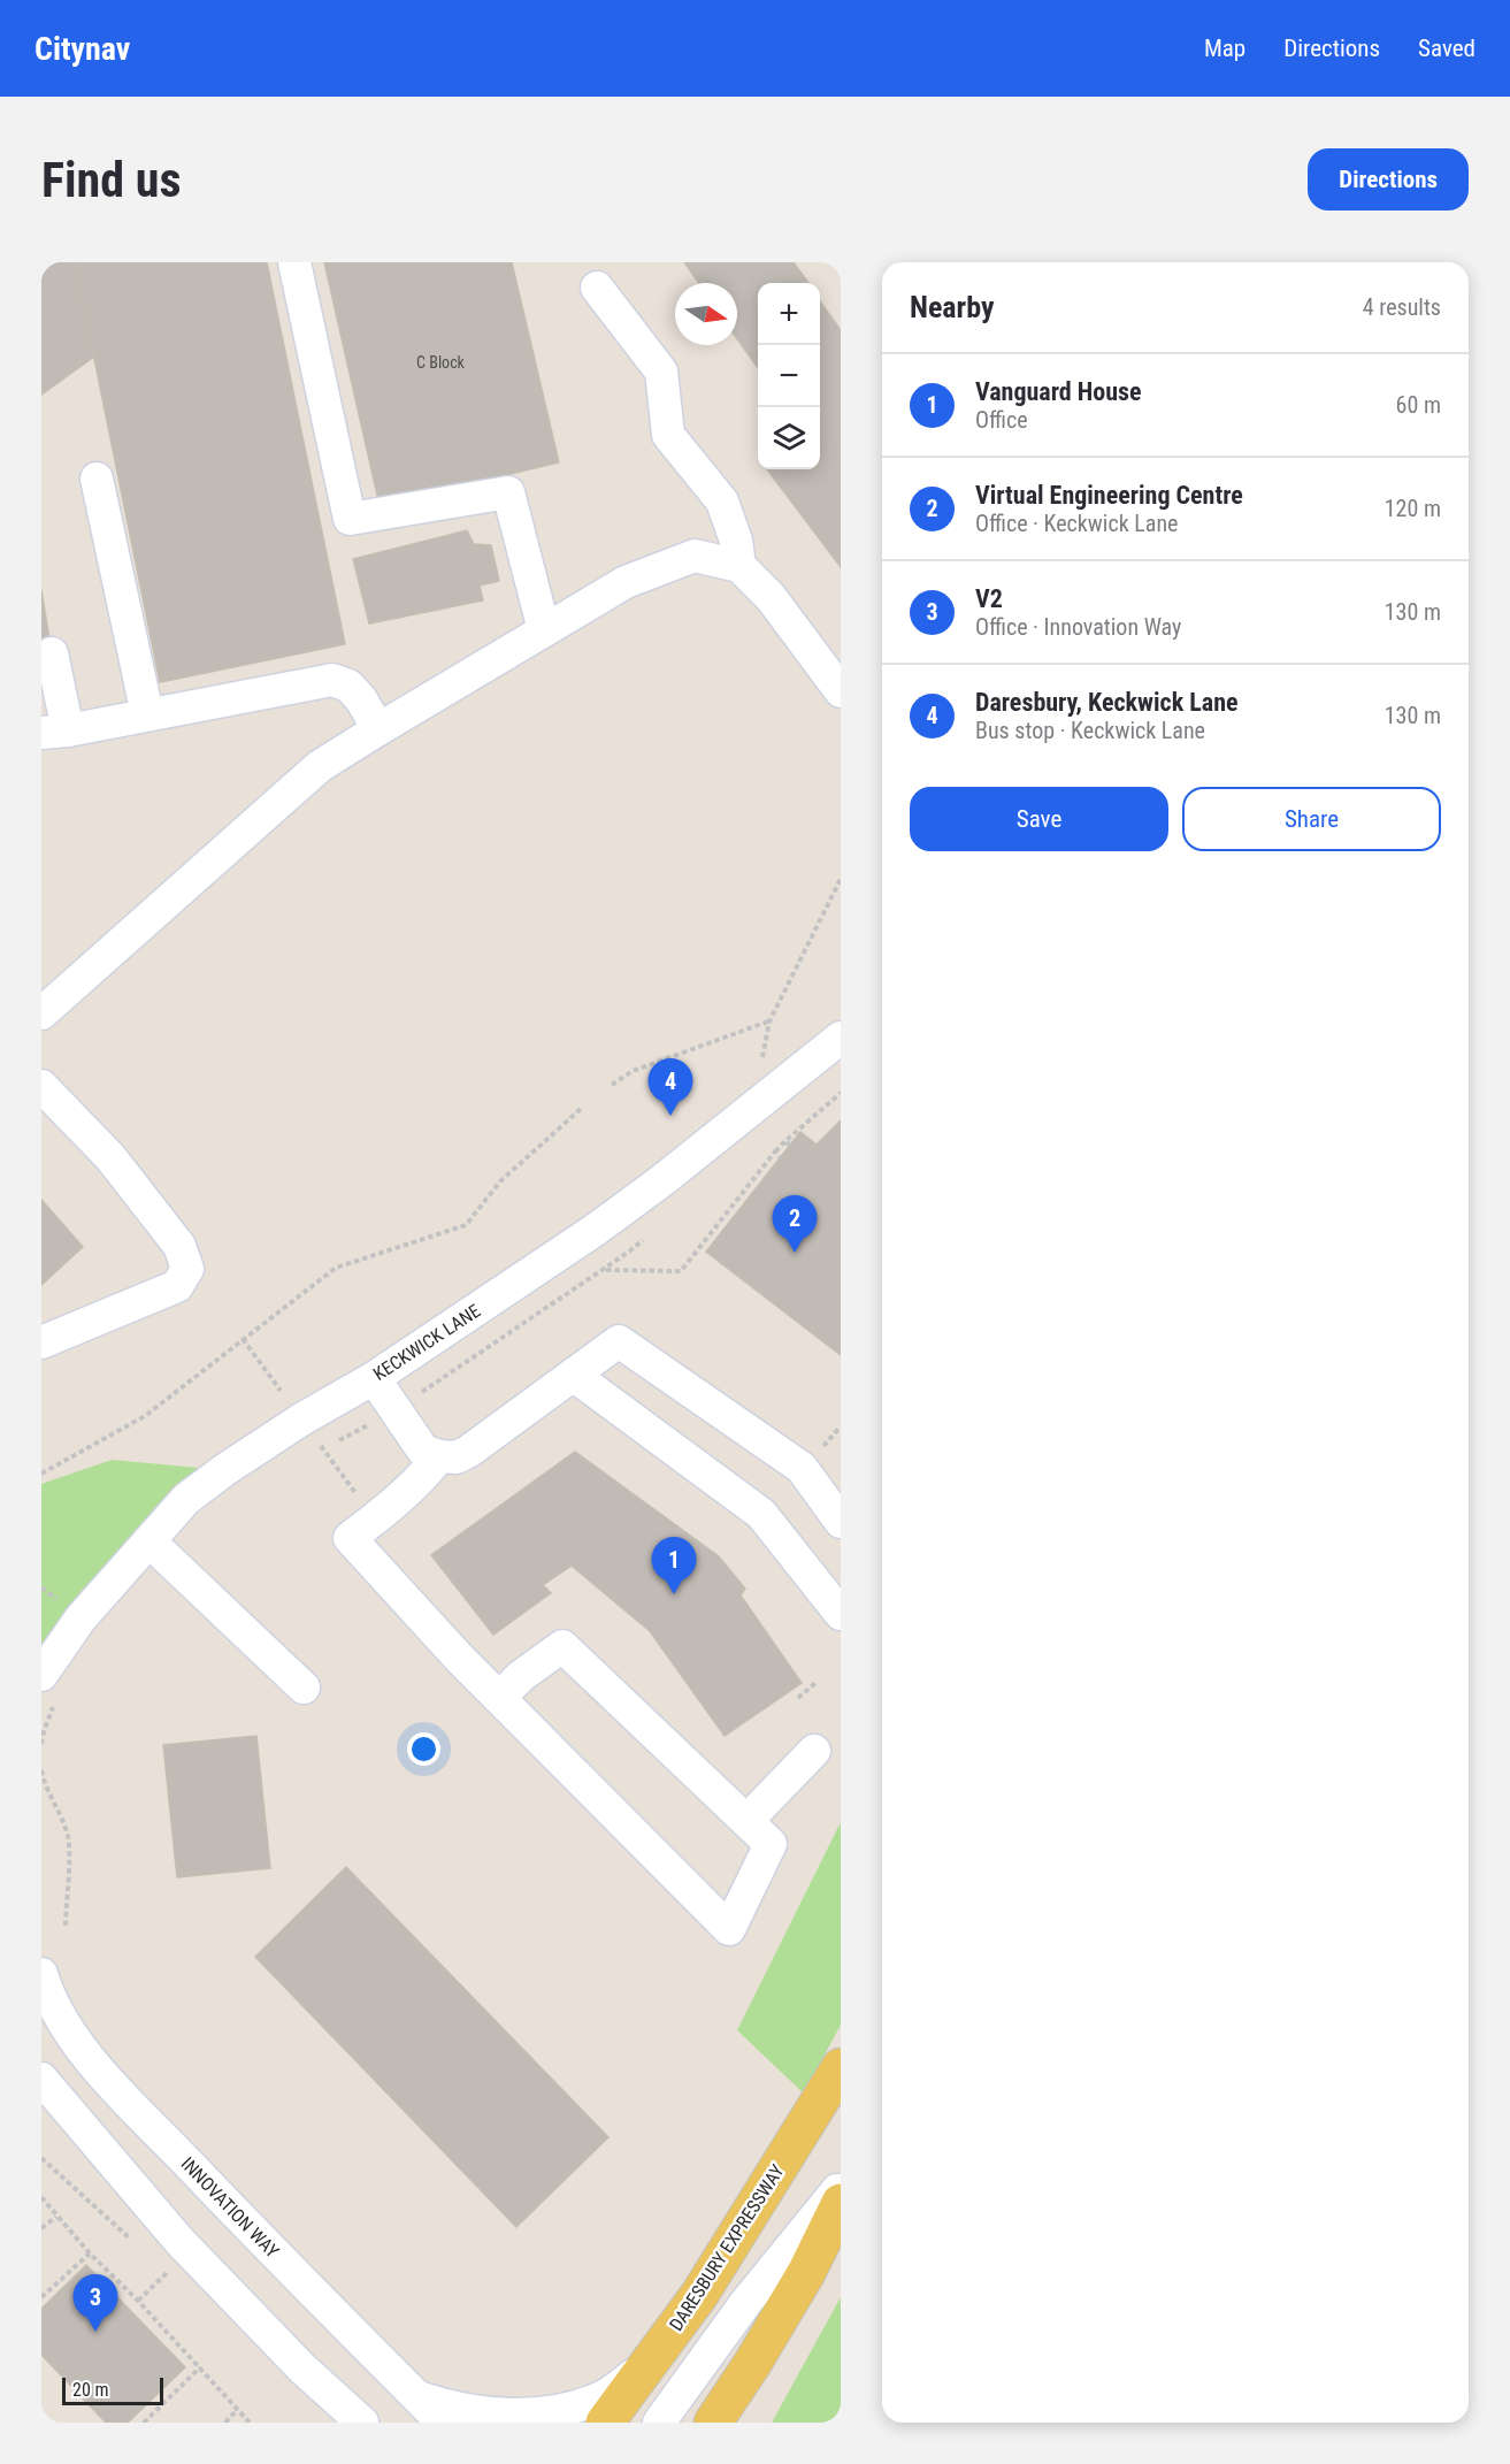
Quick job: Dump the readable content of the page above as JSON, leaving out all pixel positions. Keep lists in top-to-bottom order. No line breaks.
{"streets":{"main road":["DARESBURY EXPRESSWAY"],"street":["KECKWICK LANE","INNOVATION WAY"]},"house_numbers":["C Block"],"scale_bar":"20 m","north":"right","page":{"header":"Citynav","nav":["Map","Directions","Saved"],"buttons":["Directions",["Save","Share"]],"title":"Find us","heading":["Nearby","4 results"],"map_buttons":["+","−"],"list":[{"mark":"1","name":"Vanguard House","note":"Office","value":"60 m"},{"mark":"2","name":"Virtual Engineering Centre","note":"Office · Keckwick Lane","value":"120 m"},{"mark":"3","name":"V2","note":"Office · Innovation Way","value":"130 m"},{"mark":"4","name":"Daresbury, Keckwick Lane","note":"Bus stop · Keckwick Lane","value":"130 m"}],"pins":["4","2","1","3"],"scale":"20 m"}}
